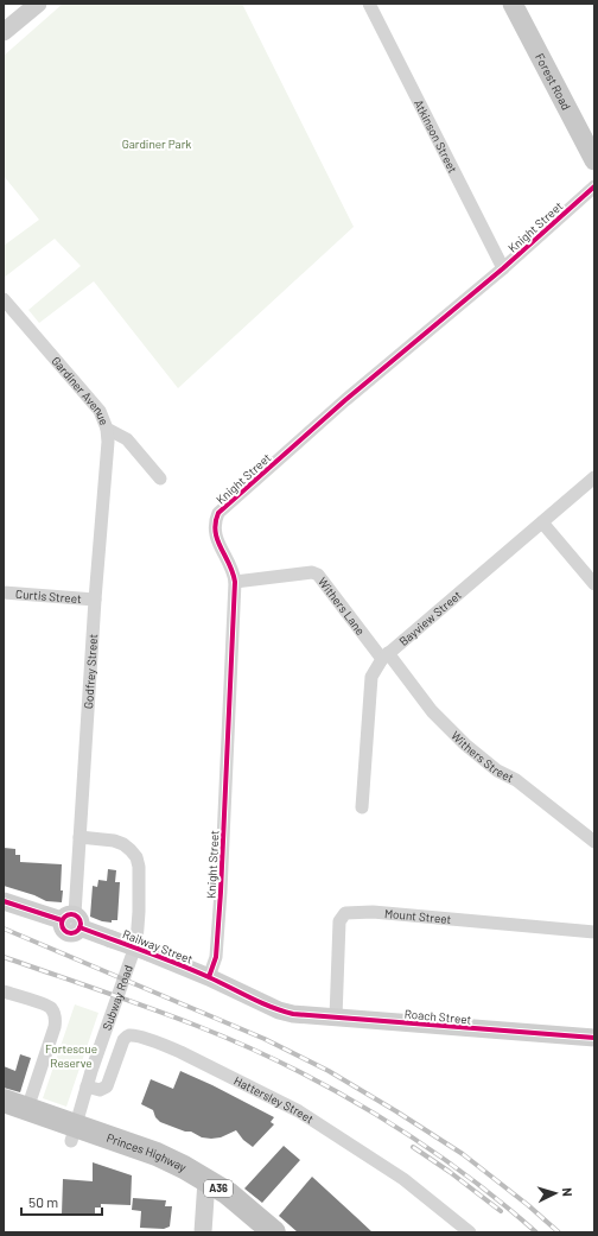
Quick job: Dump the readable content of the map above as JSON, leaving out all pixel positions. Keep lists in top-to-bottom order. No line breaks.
{"streets":{"highway":["Princes Highway","A36"],"main road":["Forest Road"],"street":["Atkinson Street","Knight Street","Gardiner Avenue","Curtis Street","Withers Lane","Bayview Street","Godfrey Street","Withers Street","Mount Street","Railway Street","Subway Road","Roach Street","Hattersley Street"]},"crossings":[["Atkinson Street","Knight Street"],["Knight Street","Withers Lane"],["Knight Street","Railway Street"],["Gardiner Avenue","Godfrey Street"],["Curtis Street","Godfrey Street"],["Withers Lane","Bayview Street"],["Withers Lane","Withers Street"],["Bayview Street","Withers Street"],["Godfrey Street","Railway Street"],["Godfrey Street","Subway Road"],["Mount Street","Roach Street"],["Railway Street","Roach Street"],["Subway Road","Hattersley Street"],["Subway Road","Princes Highway"]],"parks":["Gardiner Park","Fortescue Reserve"],"scale_bar":"50 m","north":"right"}
